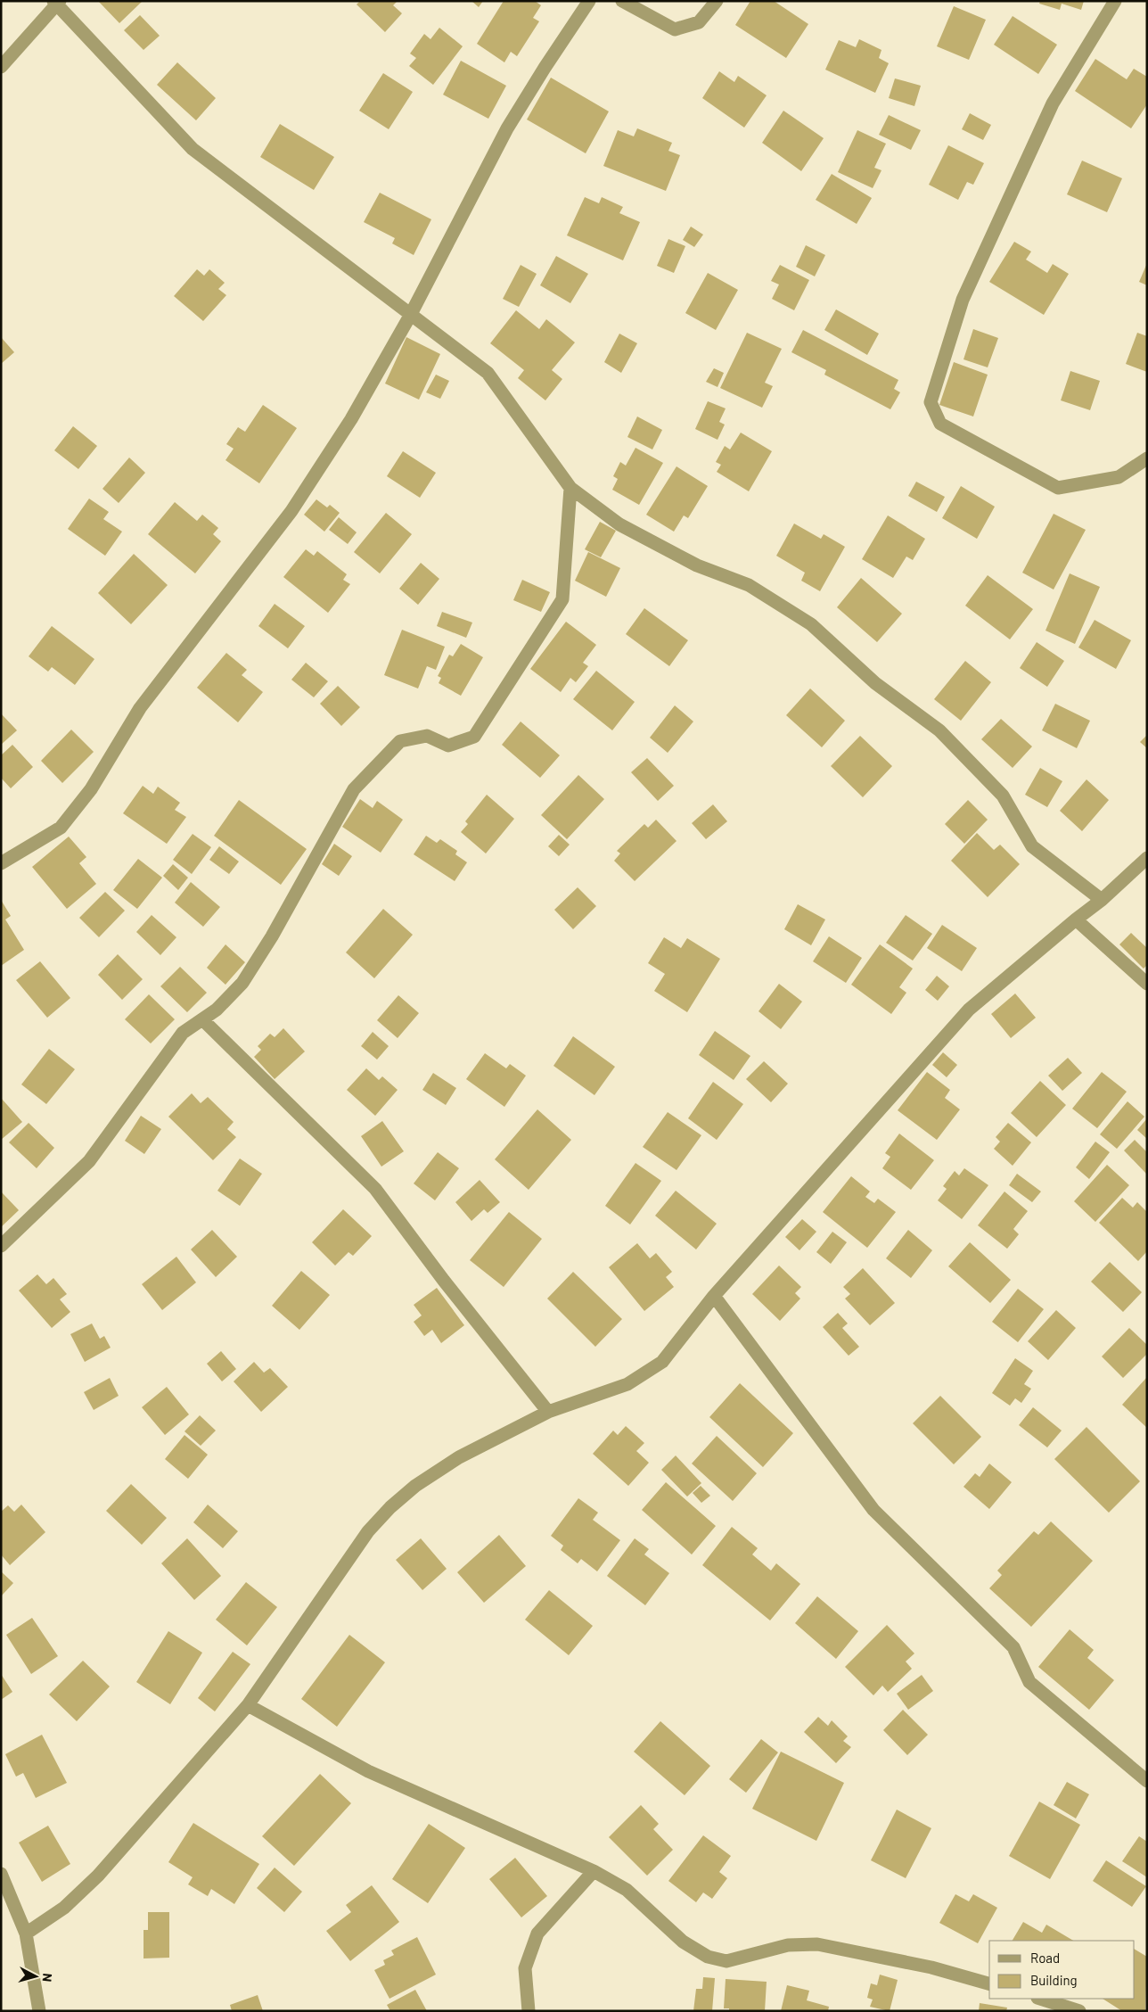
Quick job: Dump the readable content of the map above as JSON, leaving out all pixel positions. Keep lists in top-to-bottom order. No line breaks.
{"legend":["Road","Building"],"north":"right"}
